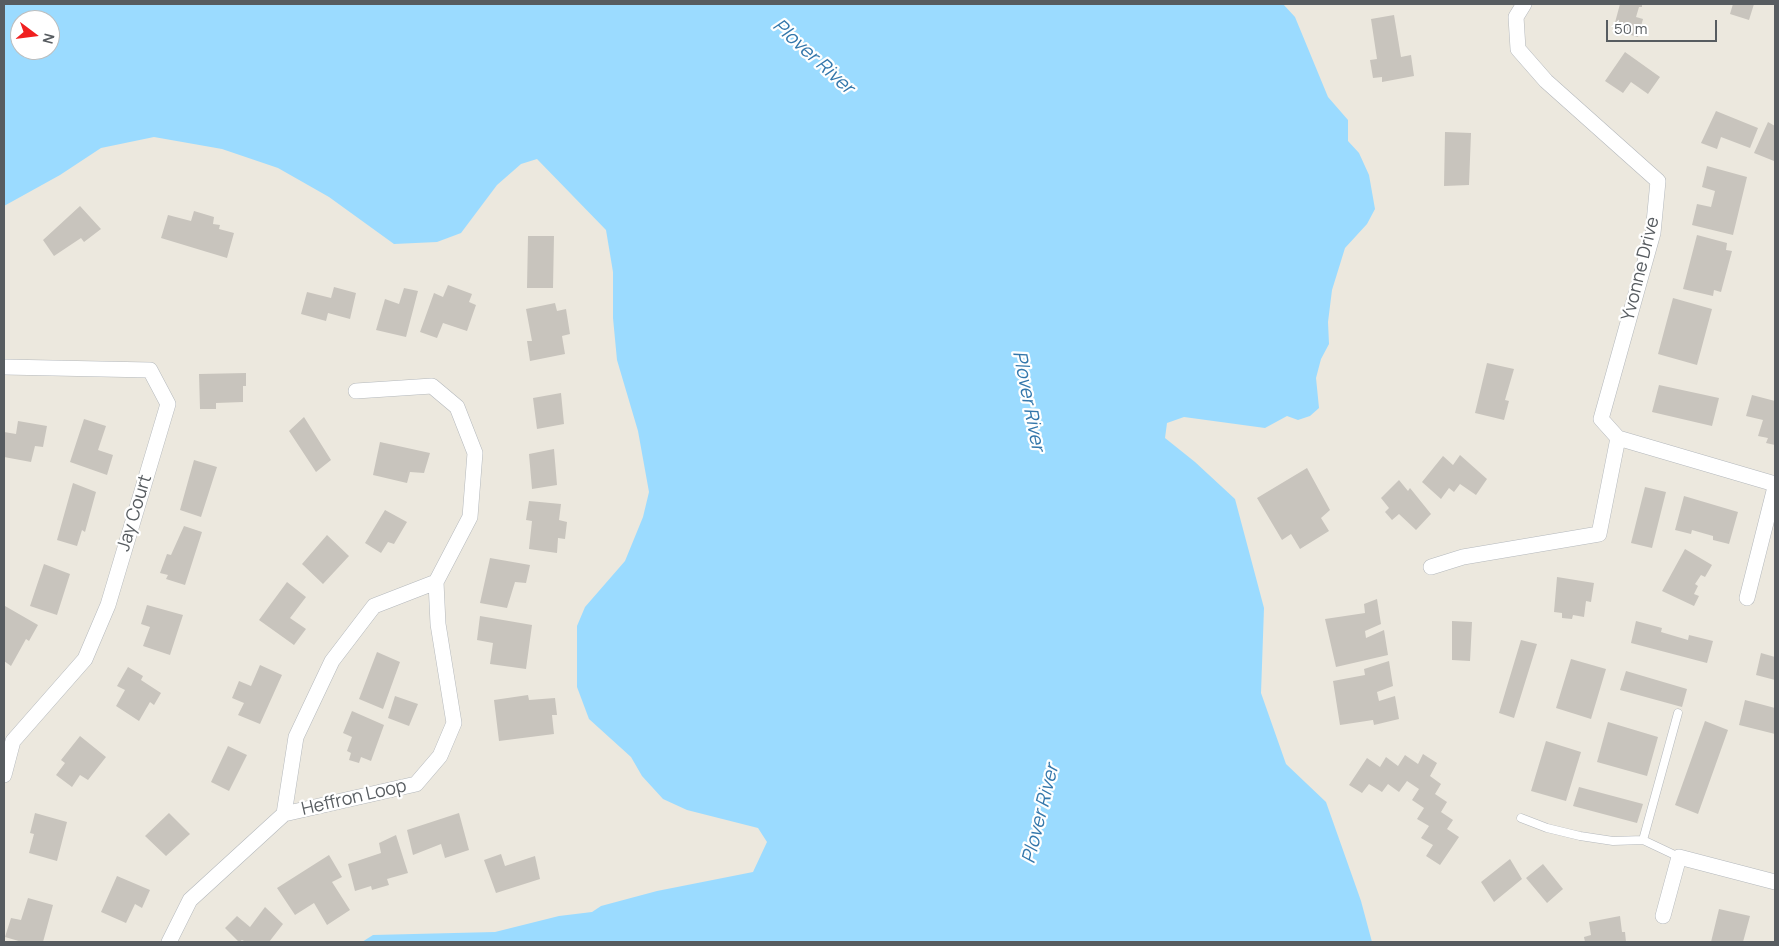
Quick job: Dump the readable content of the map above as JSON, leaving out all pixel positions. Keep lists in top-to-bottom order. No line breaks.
{"streets":{"street":["Yvonne Drive","Jay Court","Heffron Loop"]},"water":["Plover River"],"scale_bar":"50 m","north":"right"}
